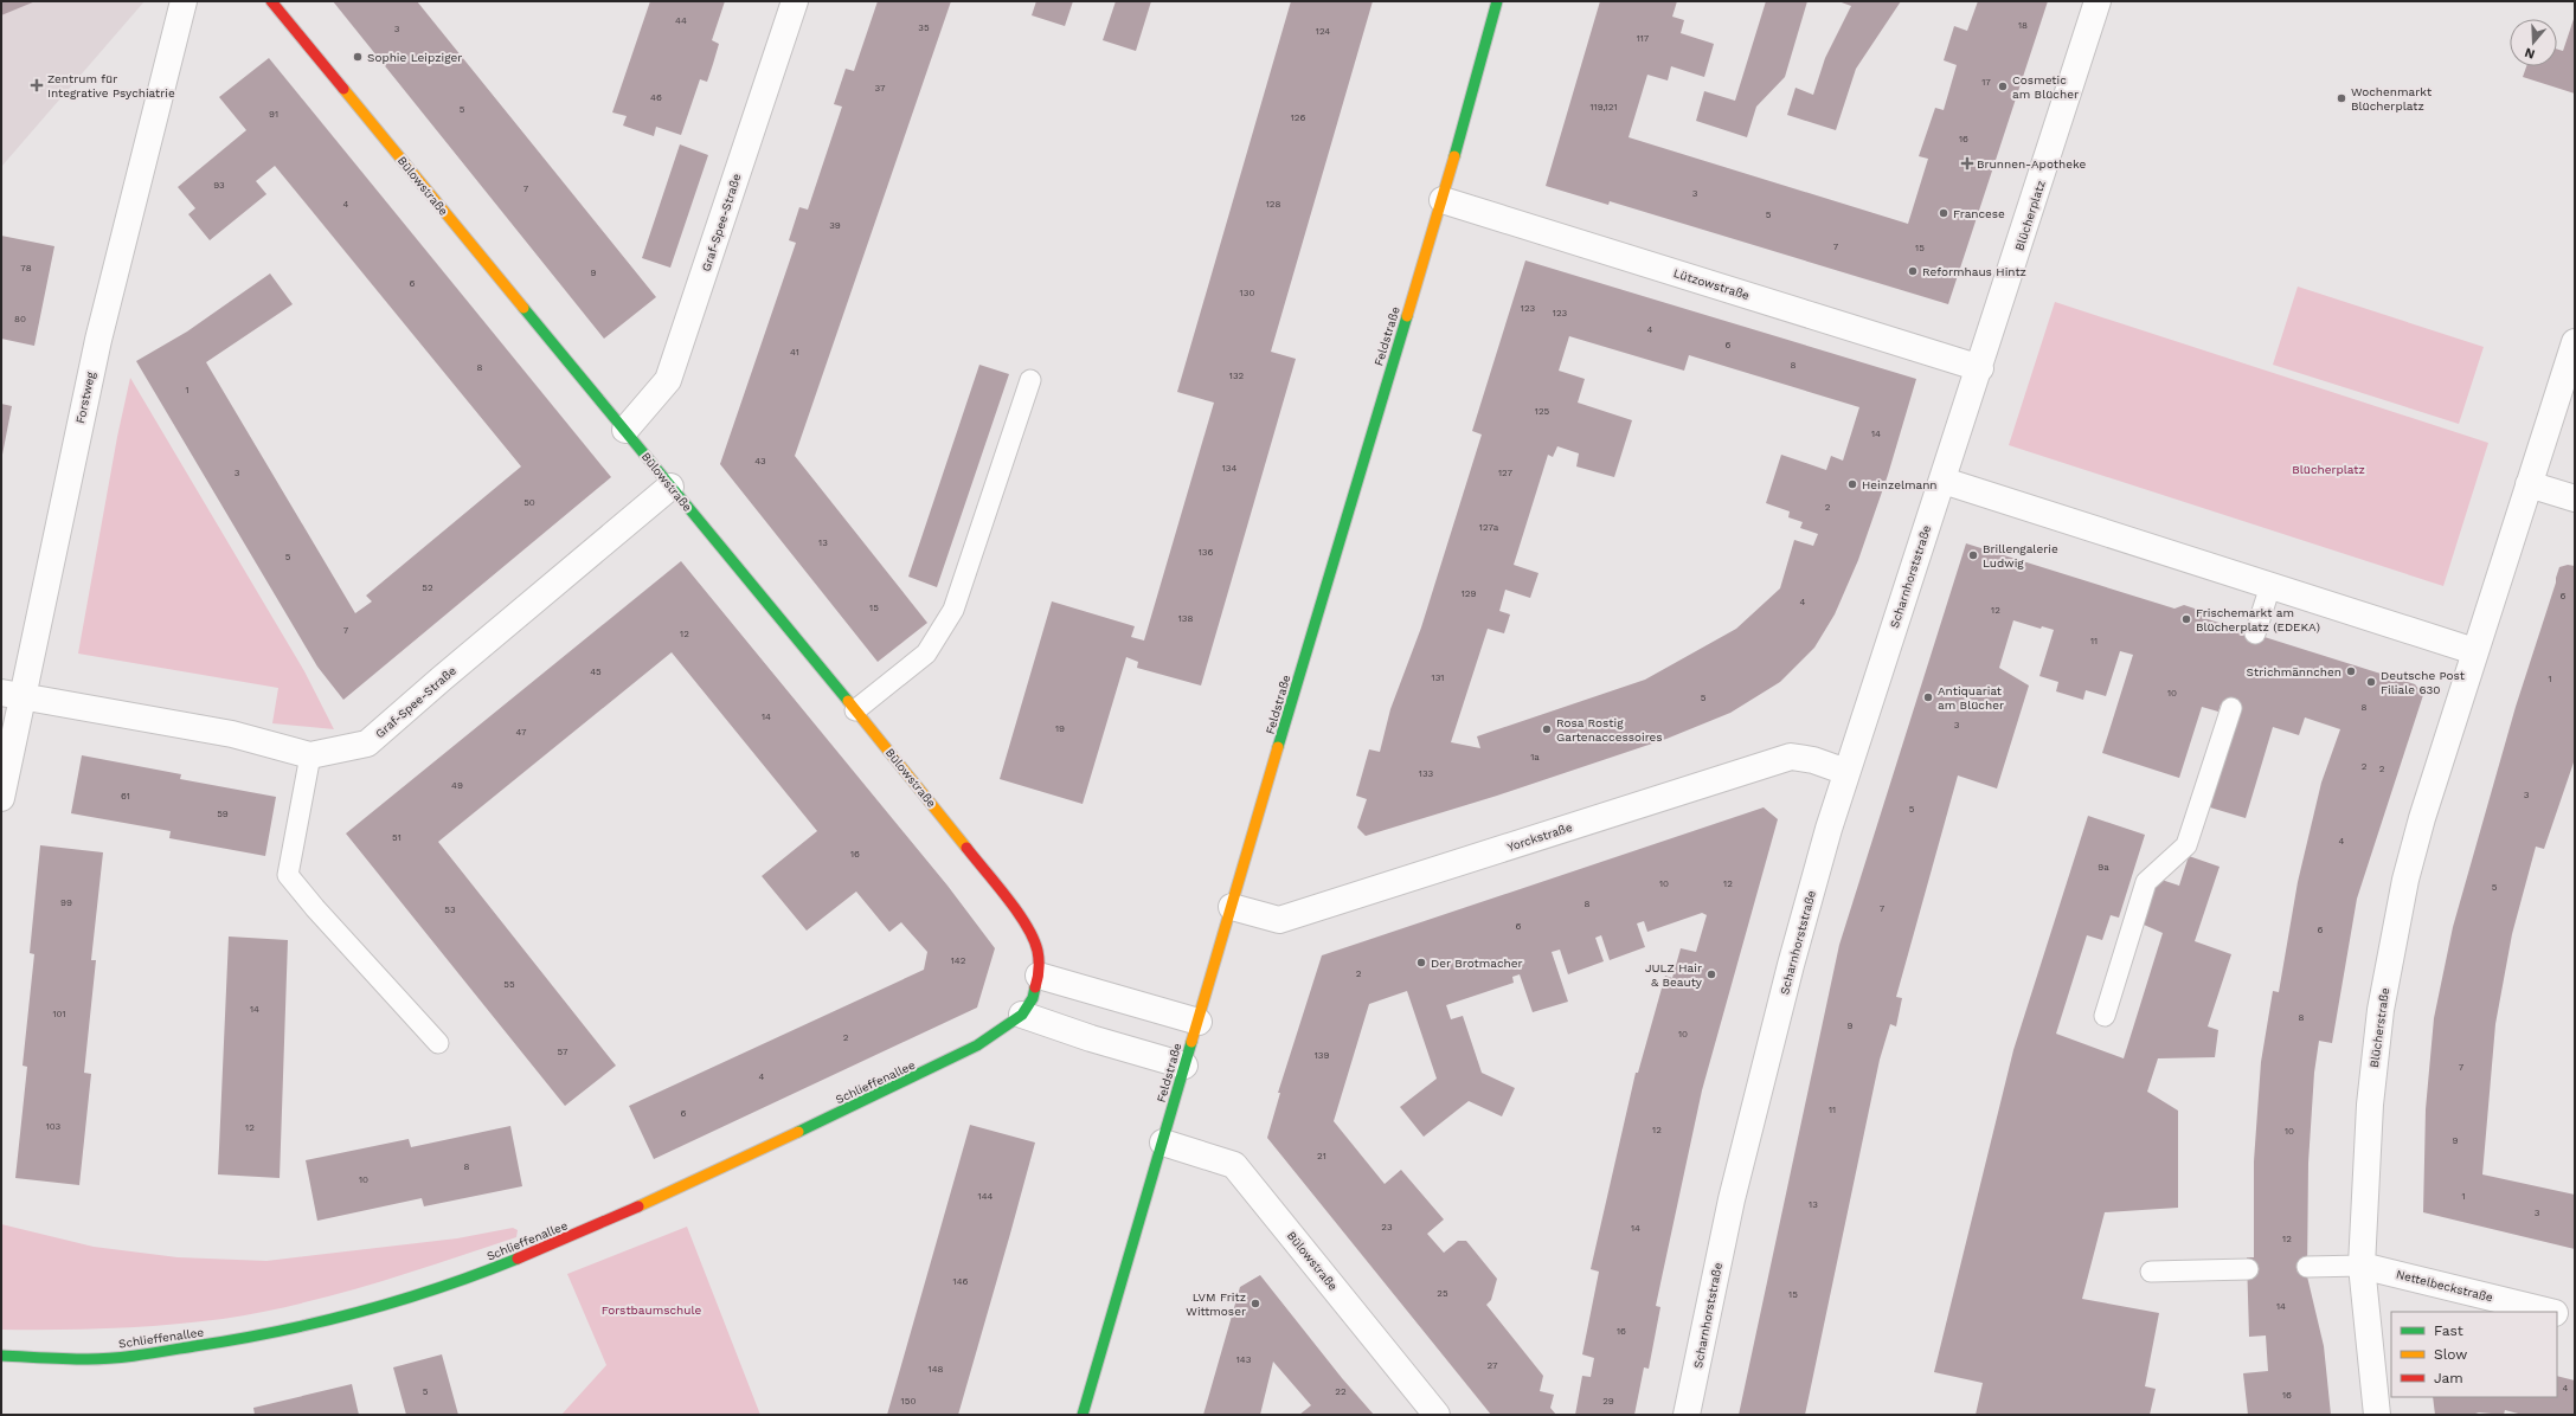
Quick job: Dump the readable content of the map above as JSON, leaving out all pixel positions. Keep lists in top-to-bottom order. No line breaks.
{"streets":{"street":["Bülowstraße","Blücherplatz","Graf-Spee-Straße","Lützowstraße","Feldstraße","Forstweg","Scharnhorststraße","Yorckstraße","Blücherstraße","Schlieffenallee","Nettelbeckstraße"]},"crossings":[["Bülowstraße","Graf-Spee-Straße"],["Bülowstraße","Feldstraße"],["Bülowstraße","Schlieffenallee"],["Blücherplatz","Lützowstraße"],["Blücherplatz","Scharnhorststraße"],["Graf-Spee-Straße","Forstweg"],["Lützowstraße","Feldstraße"],["Feldstraße","Yorckstraße"],["Scharnhorststraße","Yorckstraße"],["Blücherstraße","Nettelbeckstraße"]],"parks":["Blücherplatz","Forstbaumschule"],"places":{"other":["Sophie Leipziger","Cosmetic am Blücher","Wochenmarkt Blücherplatz","Francese","Reformhaus Hintz","Heinzelmann","Brillengalerie Ludwig","Frischemarkt am Blücherplatz (EDEKA)","Strichmännchen","Deutsche Post Filiale 630","Antiquariat am Blücher","Rosa Rostig Gartenaccessoires","Der Brotmacher","JULZ Hair & Beauty","LVM Fritz Wittmoser"],"health":["Zentrum für Integrative Psychiatrie","Brunnen-Apotheke"]},"house_numbers":["44","18","35","3","124","117","17","37","46","119,121","5","91","126","16","93","7","3","4","128","5","39","7","15","78","9","6","130","123","123","80","4","6","41","8","8","132","1","125","14","43","134","3","127","50","2","127a","13","136","5","52","129","6","4","15","12","138","7","12","11","45","131","1","10","5","8","14","3","19","47","1a","2","2","133","49","3","61","5","59","51","4","16","9a","10","12","5","99","8","7","53","6","6","142","2","55","14","101","8","9","10","2","57","139","7","4","11","6","103","12","12","10","9","21","8","10","144","1","13","3","23","14","12","146","25","15","14","16","143","27","148","4","5","22","16","150","29"],"legend":["Fast","Slow","Jam"],"north":"bottom"}
